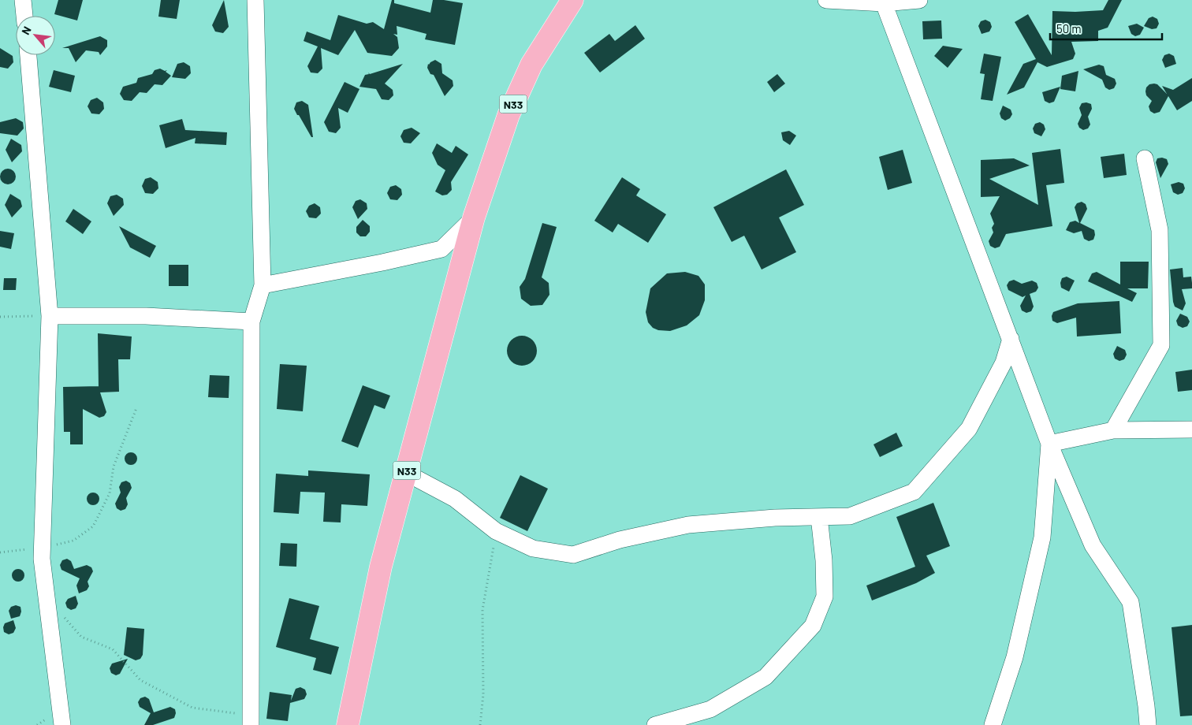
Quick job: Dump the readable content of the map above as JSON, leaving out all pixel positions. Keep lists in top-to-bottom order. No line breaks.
{"streets":{"main road":["N33"]},"scale_bar":"50 m","north":"top left"}
